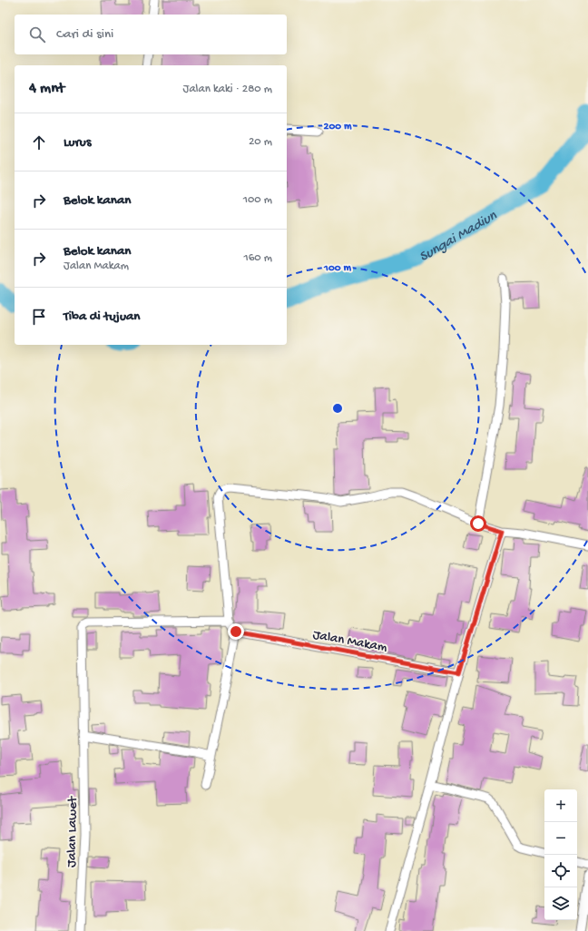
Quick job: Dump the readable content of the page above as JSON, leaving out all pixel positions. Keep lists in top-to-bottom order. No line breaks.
{"streets":{"street":["Jalan Makam","Jalan Lawet"]},"water":["Sungai Madiun"],"page":{"search":"Cari di sini","heading":["4 mnt","Jalan kaki · 280 m"],"list":[["Lurus","20 m"],["Belok kanan","100 m"],["Belok kanan","Jalan Makam","160 m"],"Tiba di tujuan"],"map_buttons":["+","−"]},"rings":["200 m","100 m"]}
